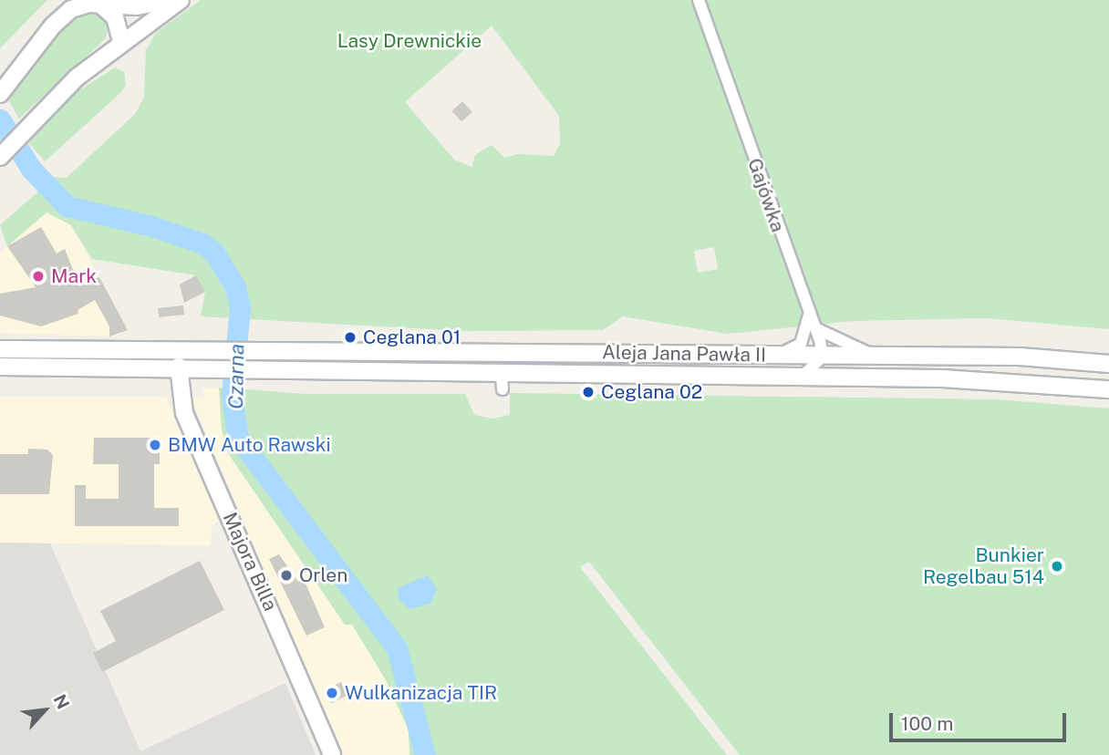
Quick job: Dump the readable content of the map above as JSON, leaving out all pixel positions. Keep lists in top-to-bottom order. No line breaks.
{"streets":{"main road":["Aleja Jana Pawła II","Majora Billa"],"street":["Gajówka"]},"crossings":[["Gajówka","Aleja Jana Pawła II"]],"water":["Czarna"],"parks":["Lasy Drewnickie"],"places":["Mark","Ceglana 01","Ceglana 02","BMW Auto Rawski","Bunkier Regelbau 514","Orlen","Wulkanizacja TIR"],"scale_bar":"100 m","north":"top right"}
